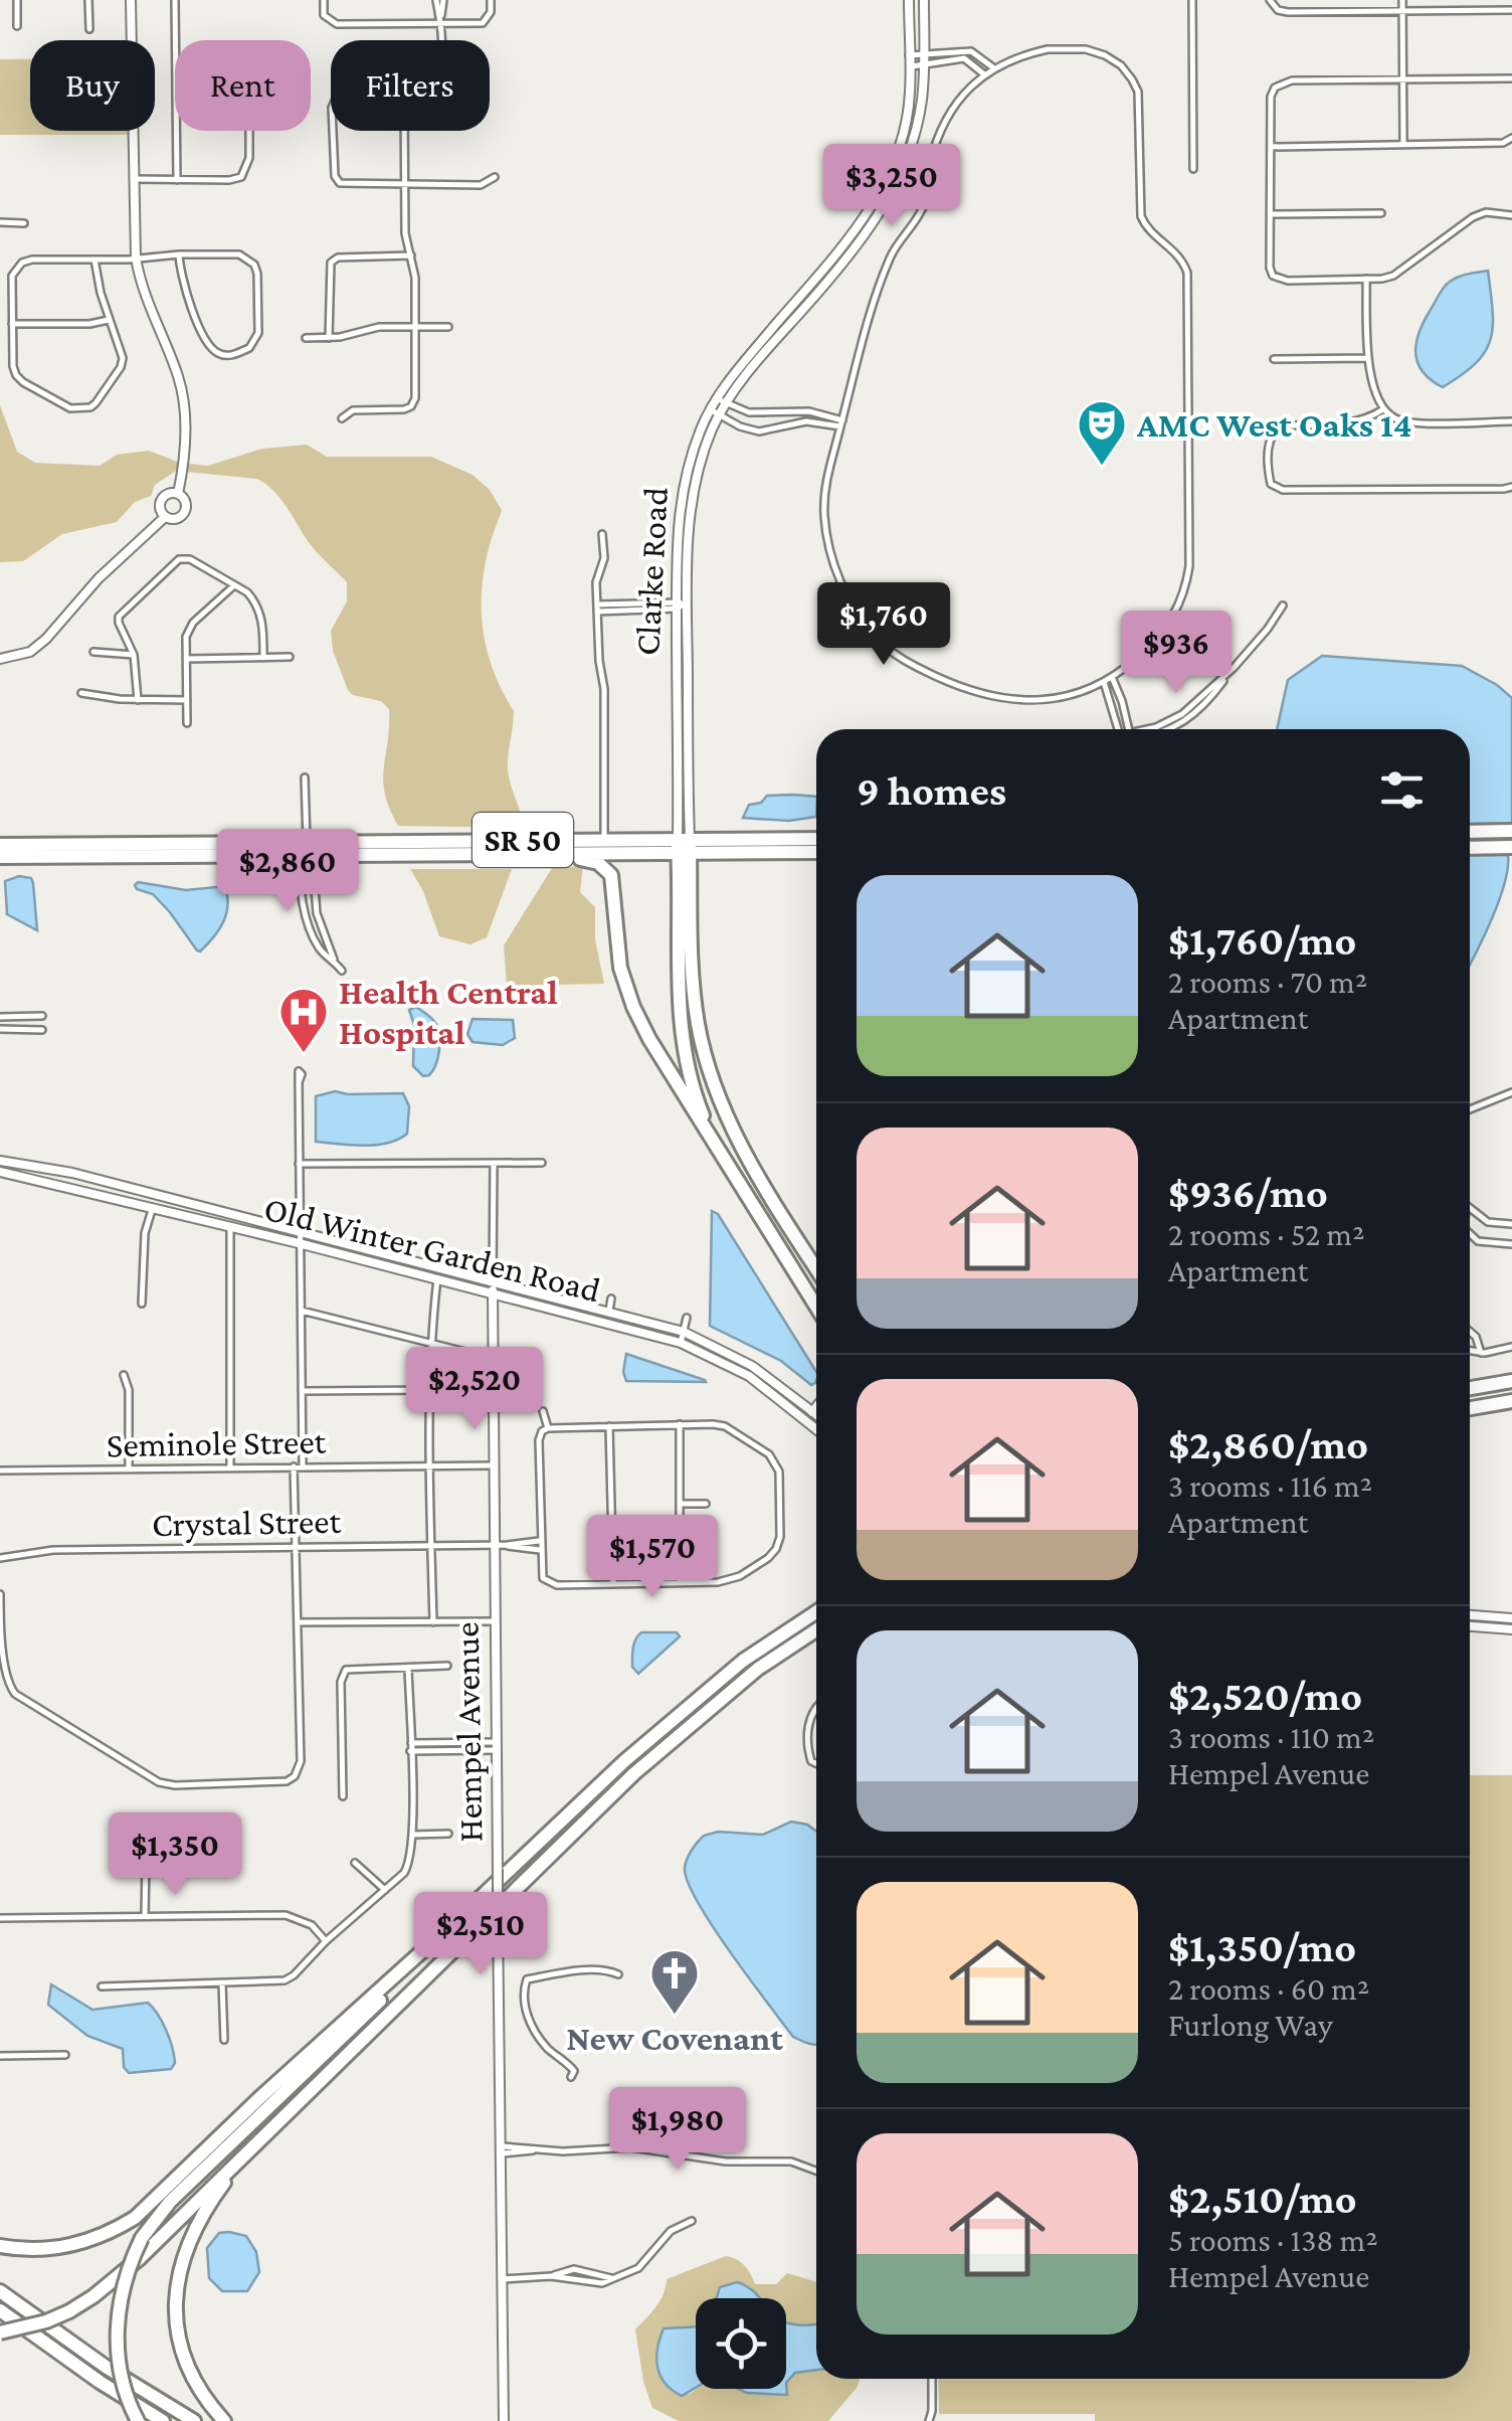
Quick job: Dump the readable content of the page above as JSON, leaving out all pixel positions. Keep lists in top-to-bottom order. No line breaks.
{"streets":{"highway":["SR 50"],"street":["Clarke Road","Old Winter Garden Road","Seminole Street","Crystal Street","Hempel Avenue"]},"crossings":[["Clarke Road","SR 50"],["Old Winter Garden Road","Hempel Avenue"],["Seminole Street","Hempel Avenue"],["Crystal Street","Hempel Avenue"]],"places":{"theatre":["AMC West Oaks 14"],"hospital":["Health Central Hospital"],"church":["New Covenant"]},"page":{"chip":["Buy","Rent","Filters"],"price":["$3,250","$1,760","$936","$2,860","$2,520","$1,570","$1,350","$2,510","$1,980"],"heading":"9 homes","list":[{"name":"$1,760/mo","note":"2 rooms · 70 m² · Apartment"},{"name":"$936/mo","note":"2 rooms · 52 m² · Apartment"},{"name":"$2,860/mo","note":"3 rooms · 116 m² · Apartment"},{"name":"$2,520/mo","note":"3 rooms · 110 m² · Hempel Avenue"},{"name":"$1,350/mo","note":"2 rooms · 60 m² · Furlong Way"},{"name":"$2,510/mo","note":"5 rooms · 138 m² · Hempel Avenue"}]}}
